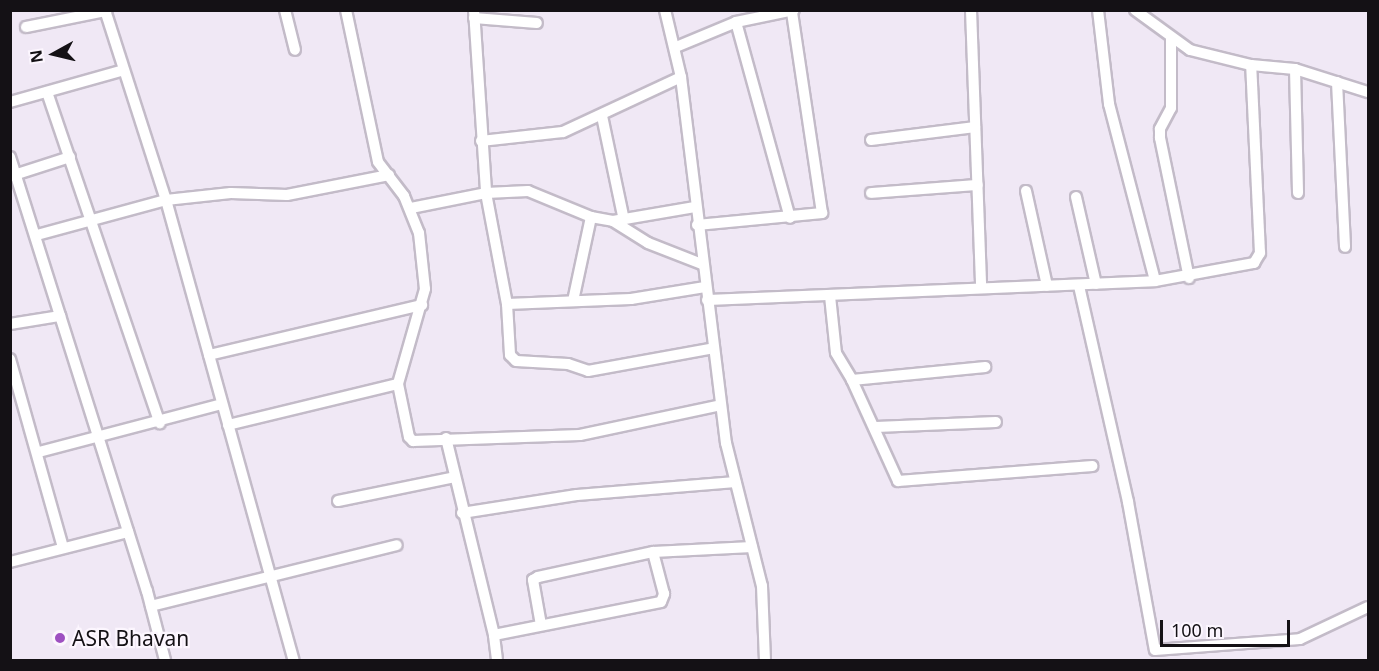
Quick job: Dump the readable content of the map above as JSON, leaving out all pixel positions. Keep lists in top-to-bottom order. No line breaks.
{"places":["ASR Bhavan"],"scale_bar":"100 m","north":"left"}
